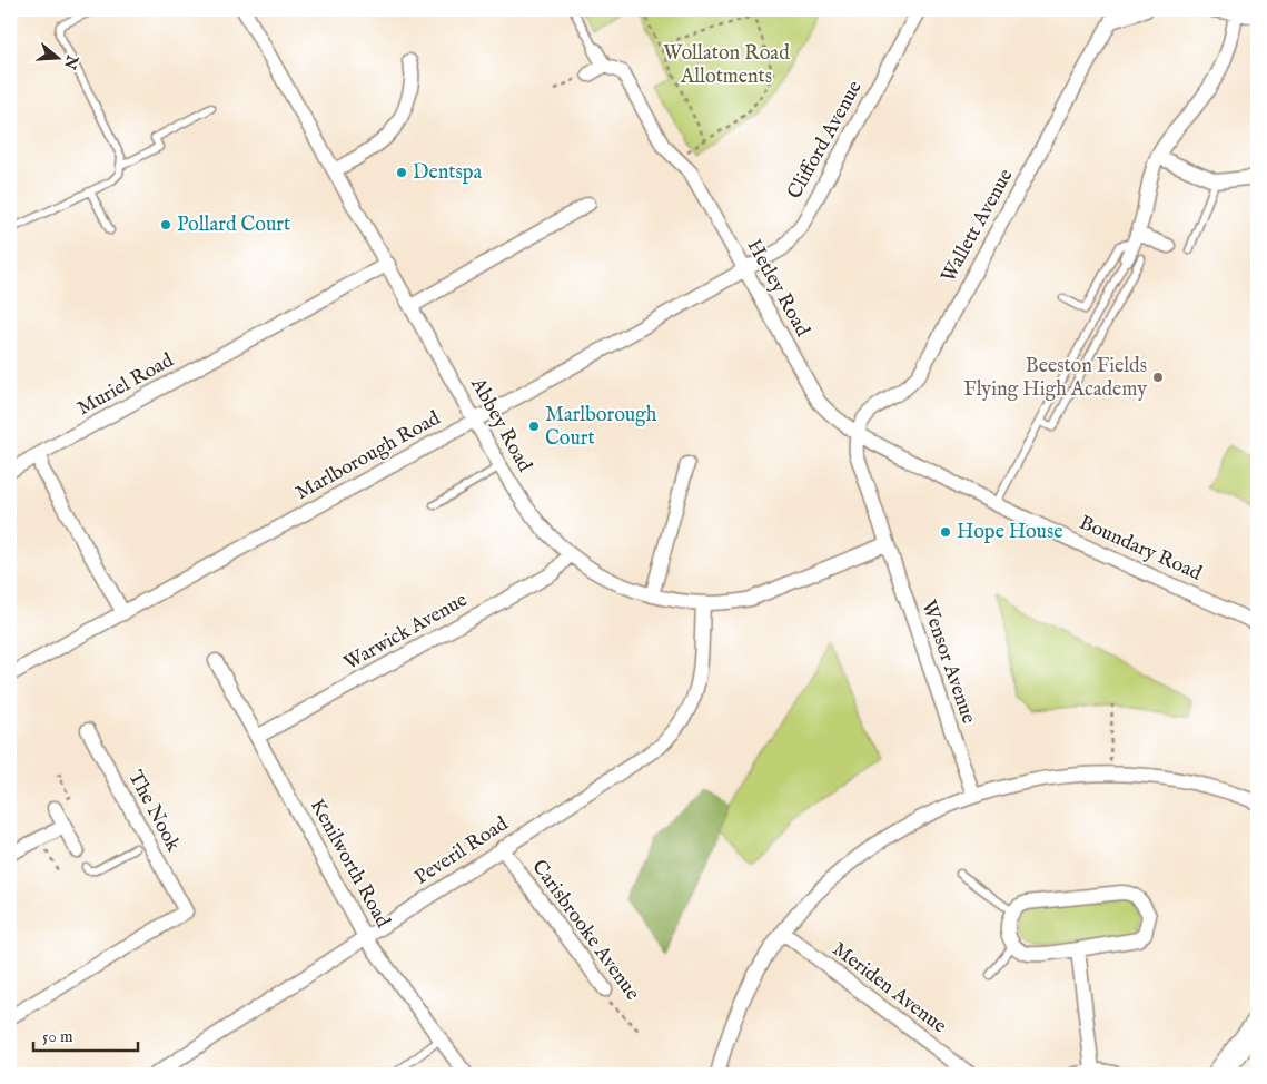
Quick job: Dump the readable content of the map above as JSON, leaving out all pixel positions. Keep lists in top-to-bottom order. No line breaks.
{"streets":{"street":["Clifford Avenue","Wallett Avenue","Hetley Road","Muriel Road","Abbey Road","Marlborough Road","Boundary Road","Warwick Avenue","Wensor Avenue","The Nook","Peveril Road","Kenilworth Road","Carisbrooke Avenue","Meriden Avenue"]},"crossings":[["Clifford Avenue","Hetley Road"],["Clifford Avenue","Marlborough Road"],["Wallett Avenue","Hetley Road"],["Wallett Avenue","Boundary Road"],["Hetley Road","Marlborough Road"],["Hetley Road","Boundary Road"],["Muriel Road","Abbey Road"],["Abbey Road","Marlborough Road"],["Abbey Road","Warwick Avenue"],["Abbey Road","Wensor Avenue"],["Abbey Road","Peveril Road"],["Warwick Avenue","Kenilworth Road"],["Peveril Road","Kenilworth Road"],["Peveril Road","Carisbrooke Avenue"]],"parks":["Wollaton Road Allotments"],"places":["Dentspa","Pollard Court","Beeston Fields Flying High Academy","Marlborough Court","Hope House"],"scale_bar":"50 m","north":"right"}
